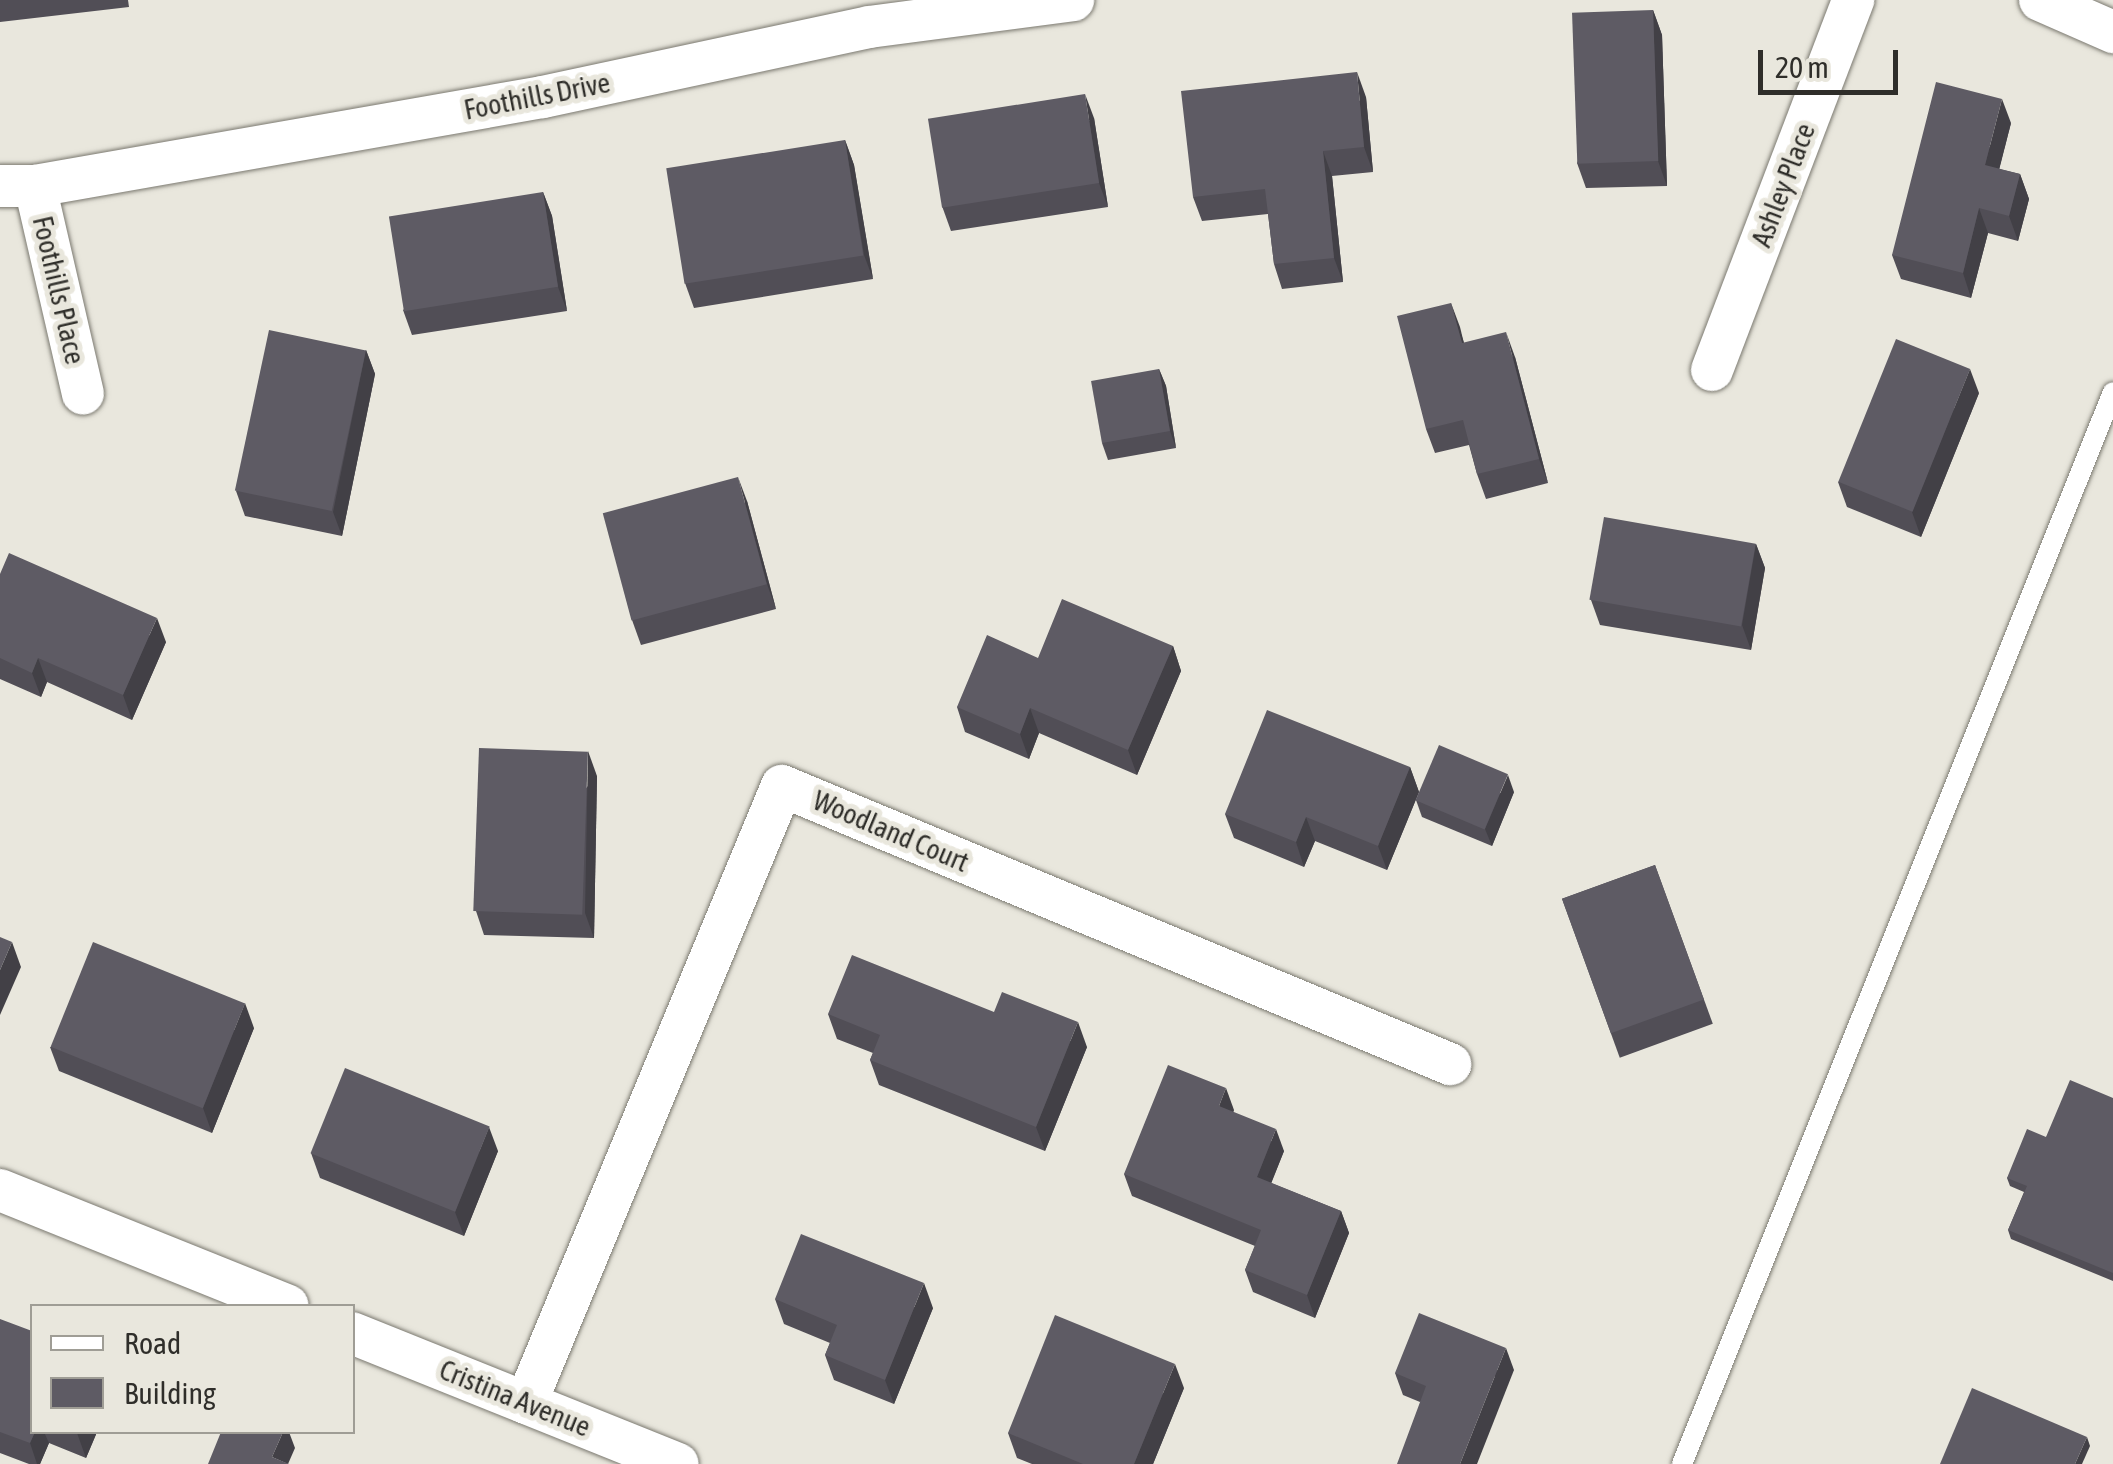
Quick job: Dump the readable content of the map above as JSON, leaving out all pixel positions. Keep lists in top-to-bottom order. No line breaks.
{"streets":{"street":["Foothills Drive","Ashley Place","Foothills Place","Woodland Court","Cristina Avenue"]},"crossings":[["Foothills Drive","Foothills Place"],["Woodland Court","Cristina Avenue"]],"legend":["Road","Building"],"scale_bar":"20 m"}
